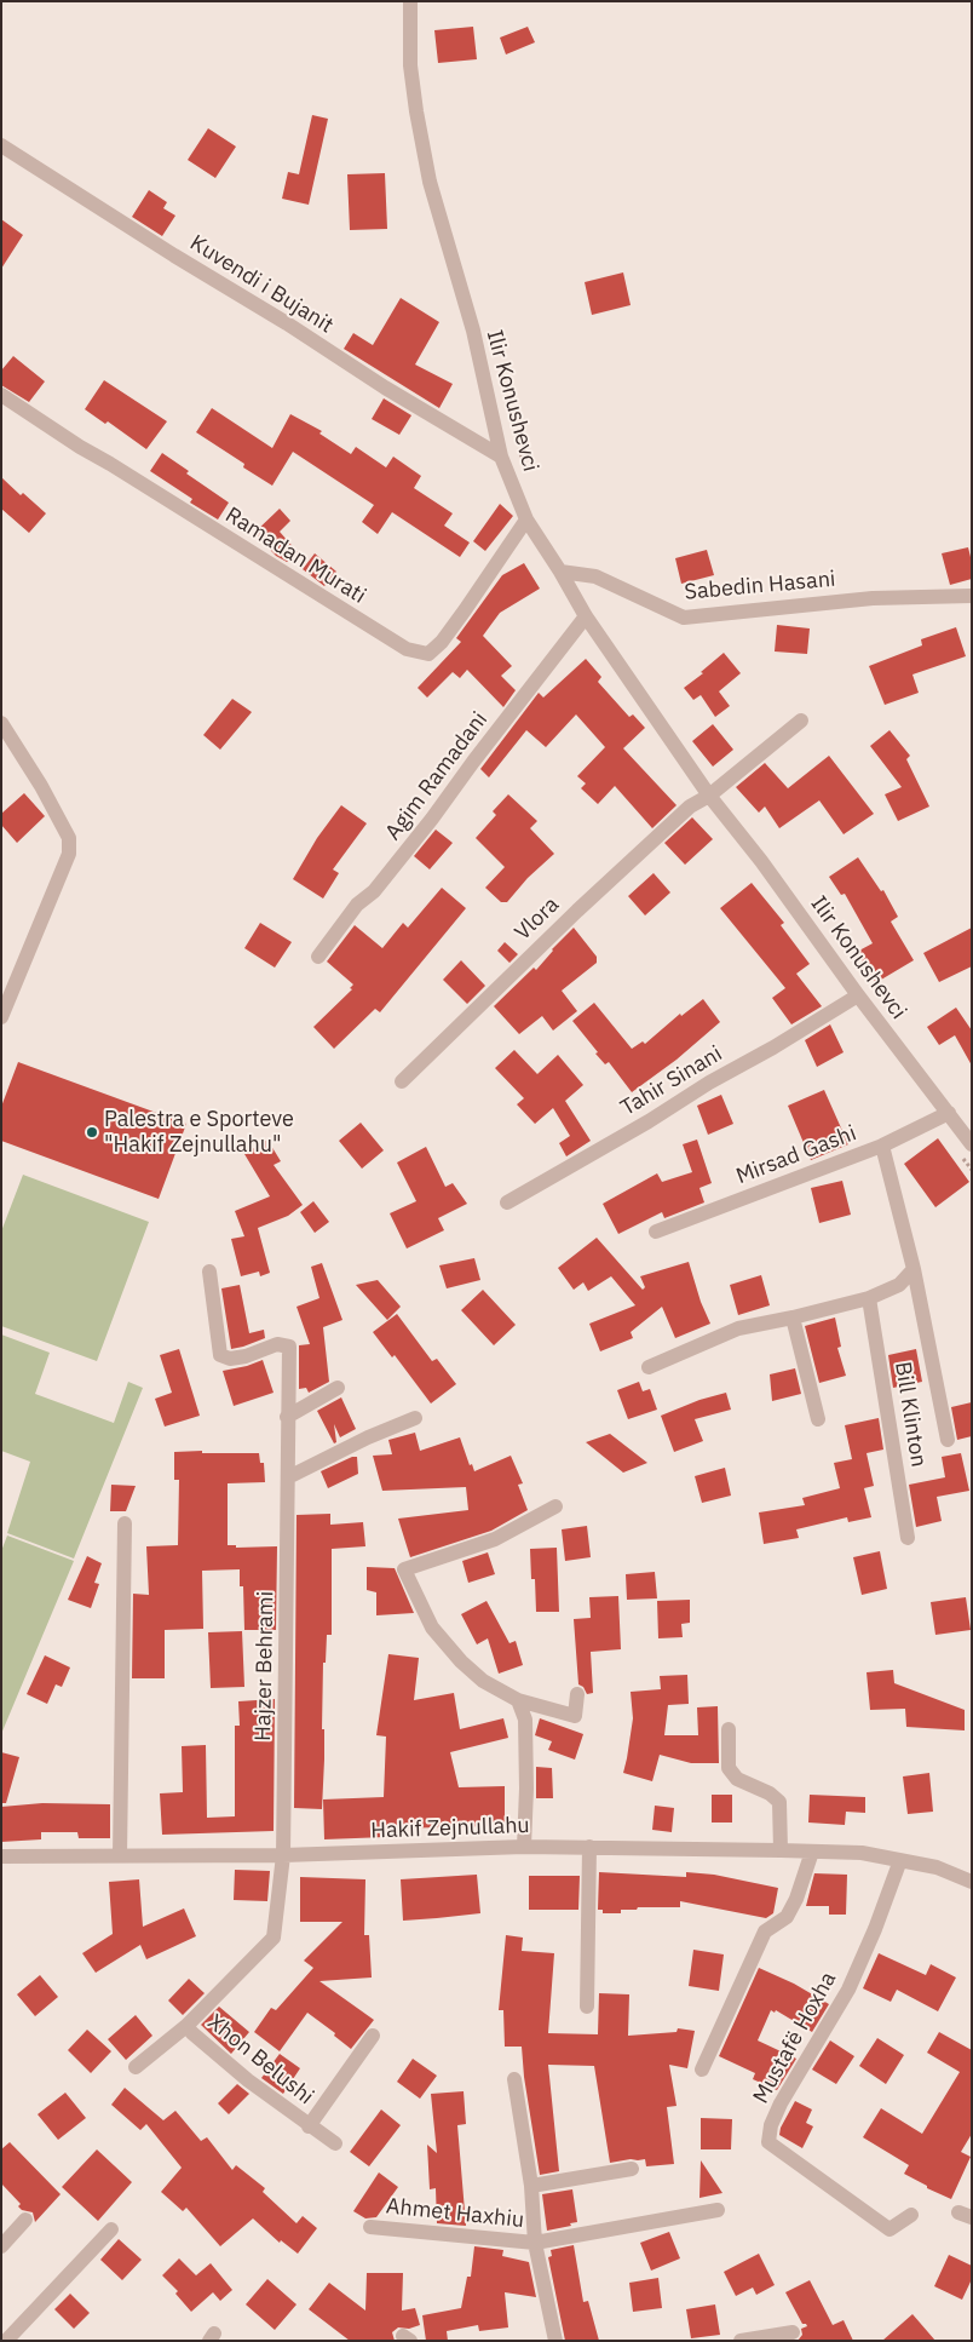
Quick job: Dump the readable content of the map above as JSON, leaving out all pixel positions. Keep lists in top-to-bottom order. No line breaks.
{"streets":{"street":["Kuvendi i Bujanit","Ilir Konushevci","Ramadan Murati","Sabedin Hasani","Agim Ramadani","Vlora","Tahir Sinani","Mirsad Gashi","Bill Klinton","Hajzer Behrami","Hakif Zejnullahu","Mustafë Hoxha","Xhon Belushi","Ahmet Haxhiu"]},"crossings":[["Kuvendi i Bujanit","Ilir Konushevci"],["Ilir Konushevci","Ramadan Murati"],["Ilir Konushevci","Sabedin Hasani"],["Ilir Konushevci","Agim Ramadani"],["Ilir Konushevci","Vlora"],["Ilir Konushevci","Tahir Sinani"],["Ilir Konushevci","Mirsad Gashi"],["Mirsad Gashi","Bill Klinton"],["Hajzer Behrami","Hakif Zejnullahu"],["Hajzer Behrami","Xhon Belushi"],["Hakif Zejnullahu","Mustafë Hoxha"],["Hakif Zejnullahu","Xhon Belushi"]],"places":["Palestra e Sporteve \"Hakif Zejnullahu\""]}
